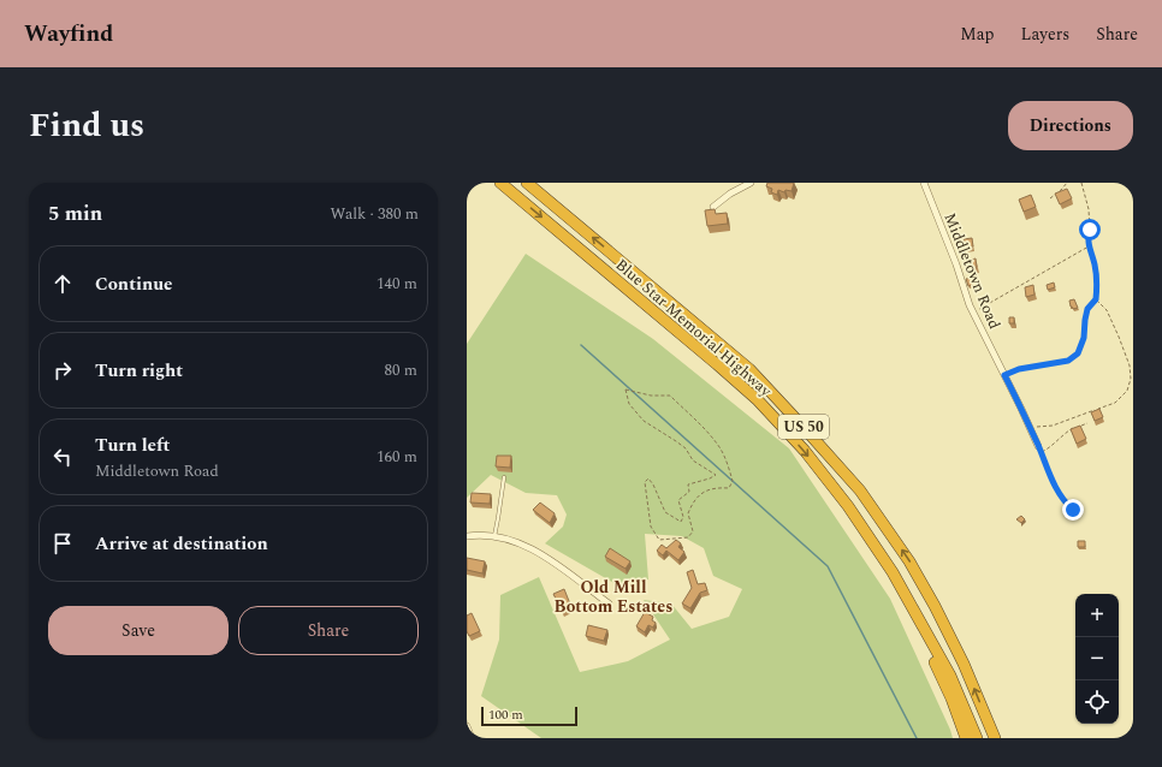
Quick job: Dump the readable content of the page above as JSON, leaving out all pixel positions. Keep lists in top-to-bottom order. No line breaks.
{"streets":{"highway":["Blue Star Memorial Highway","US 50"],"street":["Middletown Road"]},"districts":["Old Mill Bottom Estates"],"scale_bar":"100 m","page":{"header":"Wayfind","nav":["Map","Layers","Share"],"title":"Find us","buttons":["Directions",["Save","Share"]],"heading":["5 min","Walk · 380 m"],"list":[["Continue","140 m"],["Turn right","80 m"],["Turn left","Middletown Road","160 m"],"Arrive at destination"],"map_buttons":["+","−"],"scale":"100 m"}}
